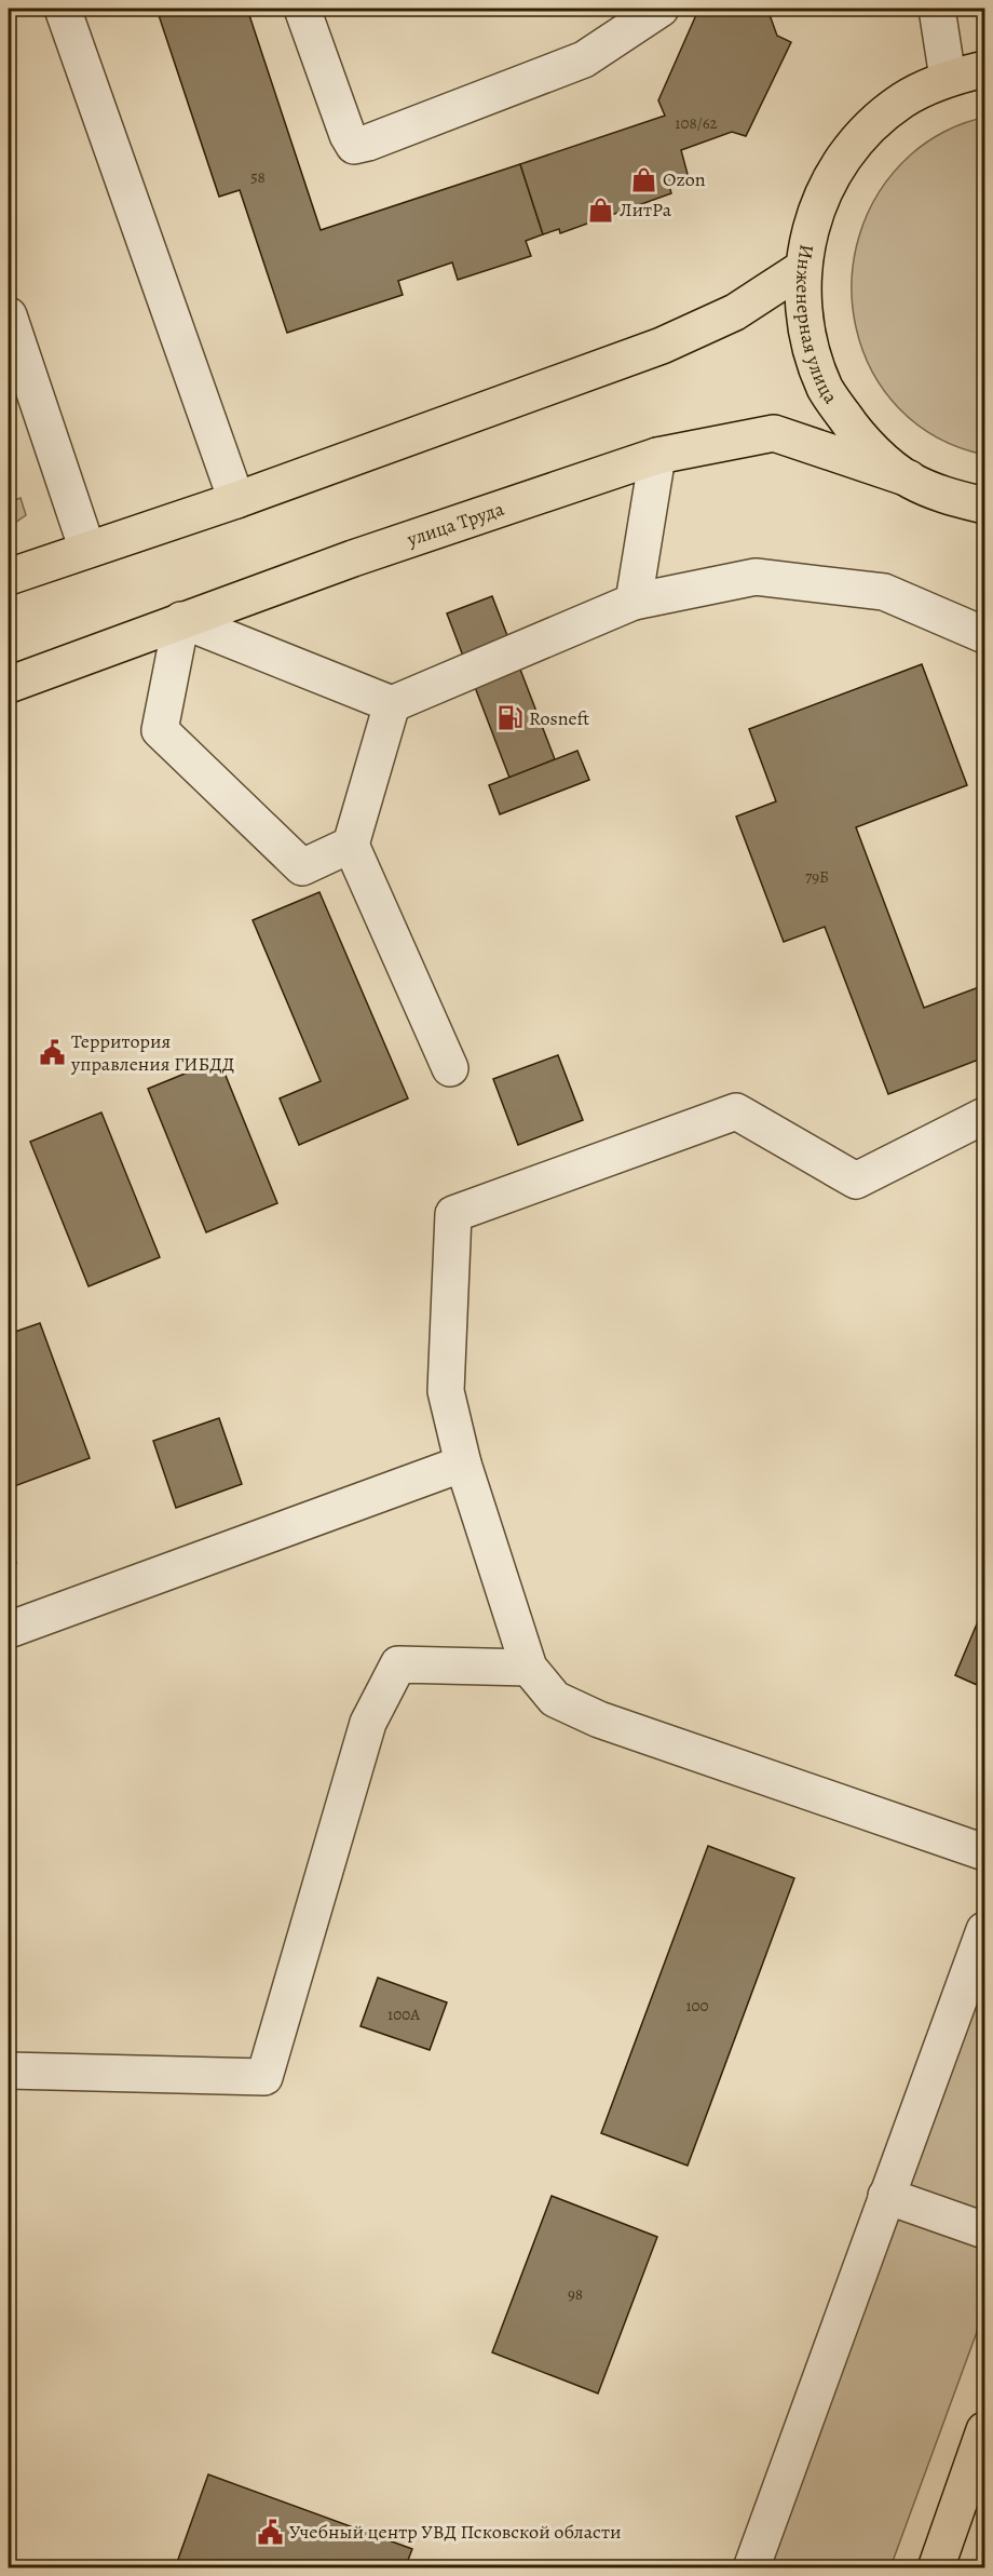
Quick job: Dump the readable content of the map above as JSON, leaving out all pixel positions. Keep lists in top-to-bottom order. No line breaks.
{"streets":{"main road":["Инженерная улица","улица Труда"]},"crossings":[["Инженерная улица","улица Труда"]],"places":{"shop":["Ozon","ЛитРа"],"fuel station":["Rosneft"],"public building":["Территория управления ГИБДД","Учебный центр УВД Псковской области"]},"house_numbers":["108/62","58","79Б","100","100А","98"]}
